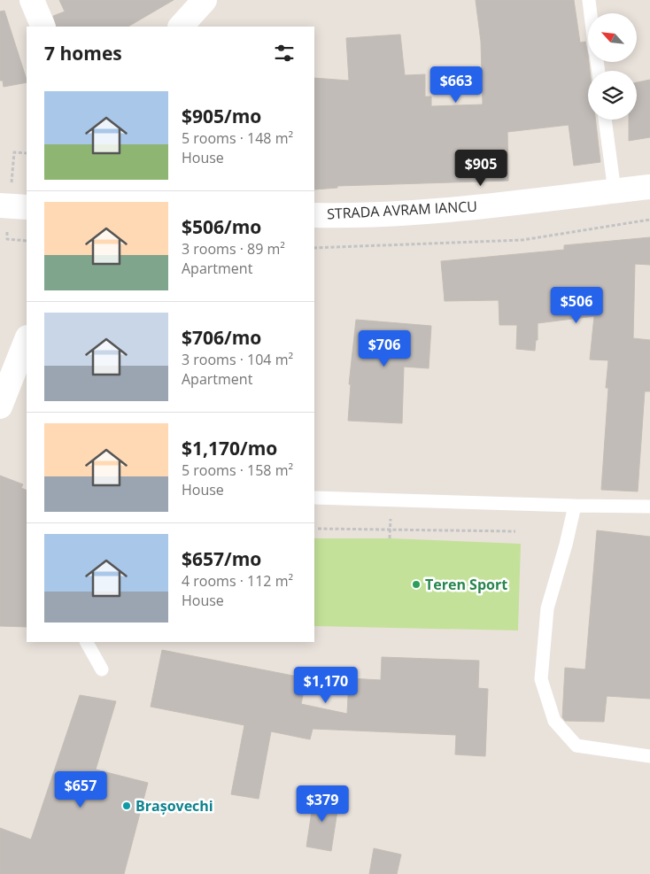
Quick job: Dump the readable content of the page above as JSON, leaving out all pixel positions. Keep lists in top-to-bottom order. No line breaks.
{"streets":{"street":["STRADA AVRAM IANCU"]},"places":["Teren Sport","Brașovechi"],"north":"top left","page":{"heading":"7 homes","price":["$663","$905","$506","$706","$1,170","$657","$379"],"list":[{"name":"$905/mo","note":"5 rooms · 148 m² · House"},{"name":"$506/mo","note":"3 rooms · 89 m² · Apartment"},{"name":"$706/mo","note":"3 rooms · 104 m² · Apartment"},{"name":"$1,170/mo","note":"5 rooms · 158 m² · House"},{"name":"$657/mo","note":"4 rooms · 112 m² · House"}]}}
